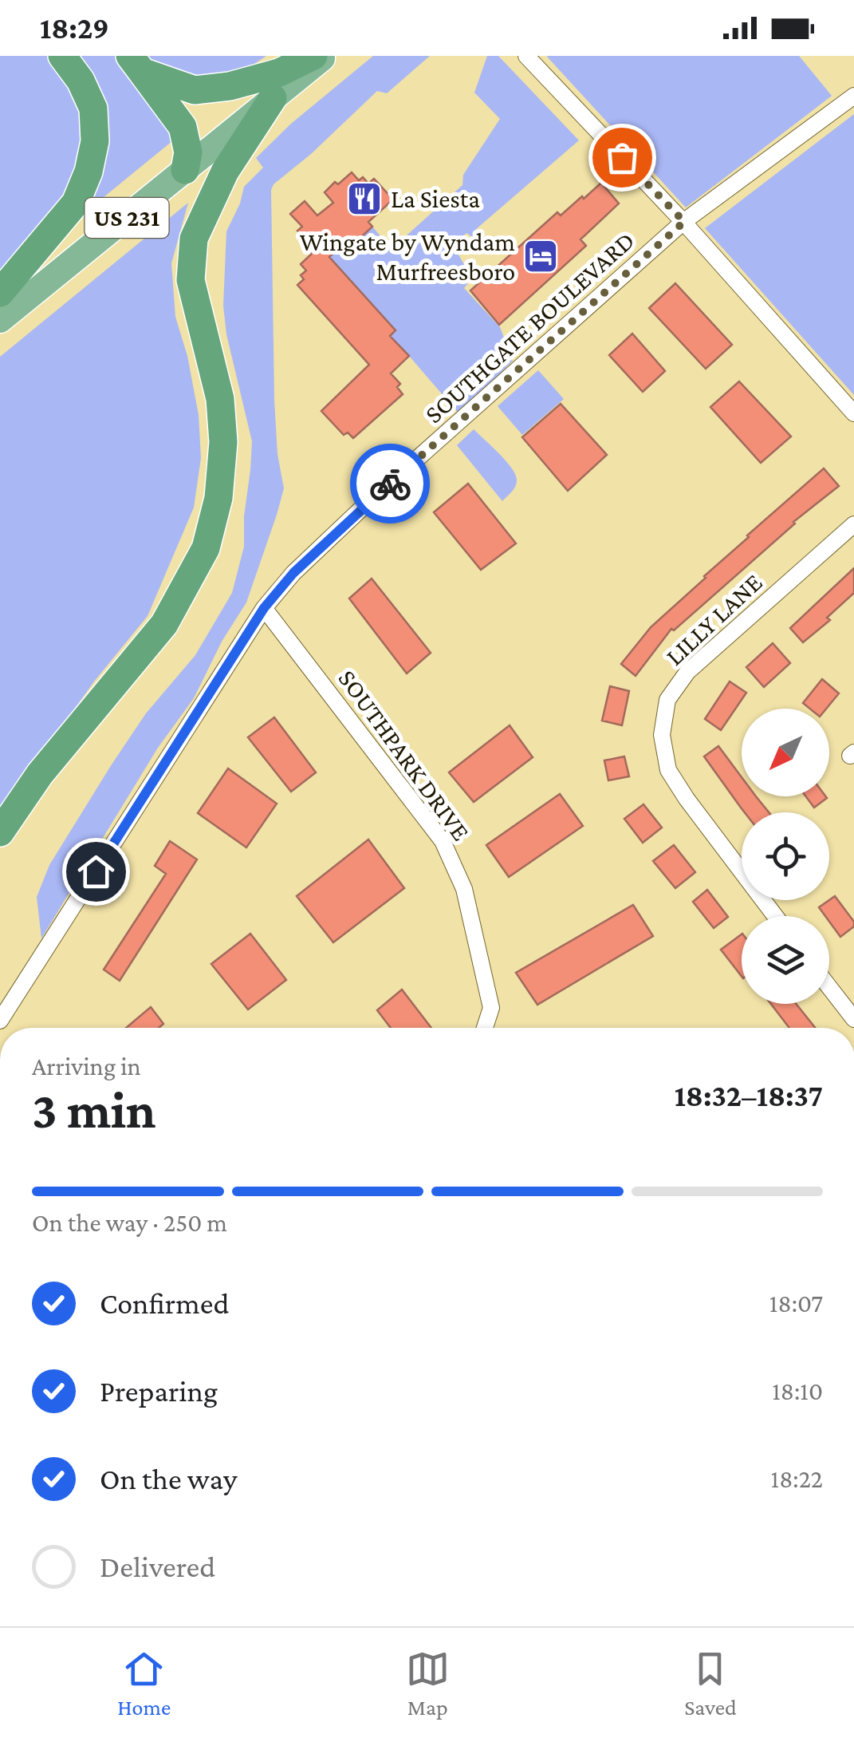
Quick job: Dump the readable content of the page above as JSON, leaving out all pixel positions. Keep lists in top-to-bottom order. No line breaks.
{"streets":{"highway":["US 231"],"street":["SOUTHGATE BOULEVARD","LILLY LANE","SOUTHPARK DRIVE"]},"crossings":[["SOUTHGATE BOULEVARD","SOUTHPARK DRIVE"]],"places":{"restaurant":["La Siesta"],"hotel":["Wingate by Wyndam Murfreesboro"]},"north":"bottom left","page":{"status":"18:29","heading":["3 min","Arriving in","18:32–18:37"],"bar":"On the way · 250 m","list":[["Confirmed","18:07"],["Preparing","18:10"],["On the way","18:22"],"Delivered"],"tabs":["Home","Map","Saved"]}}
